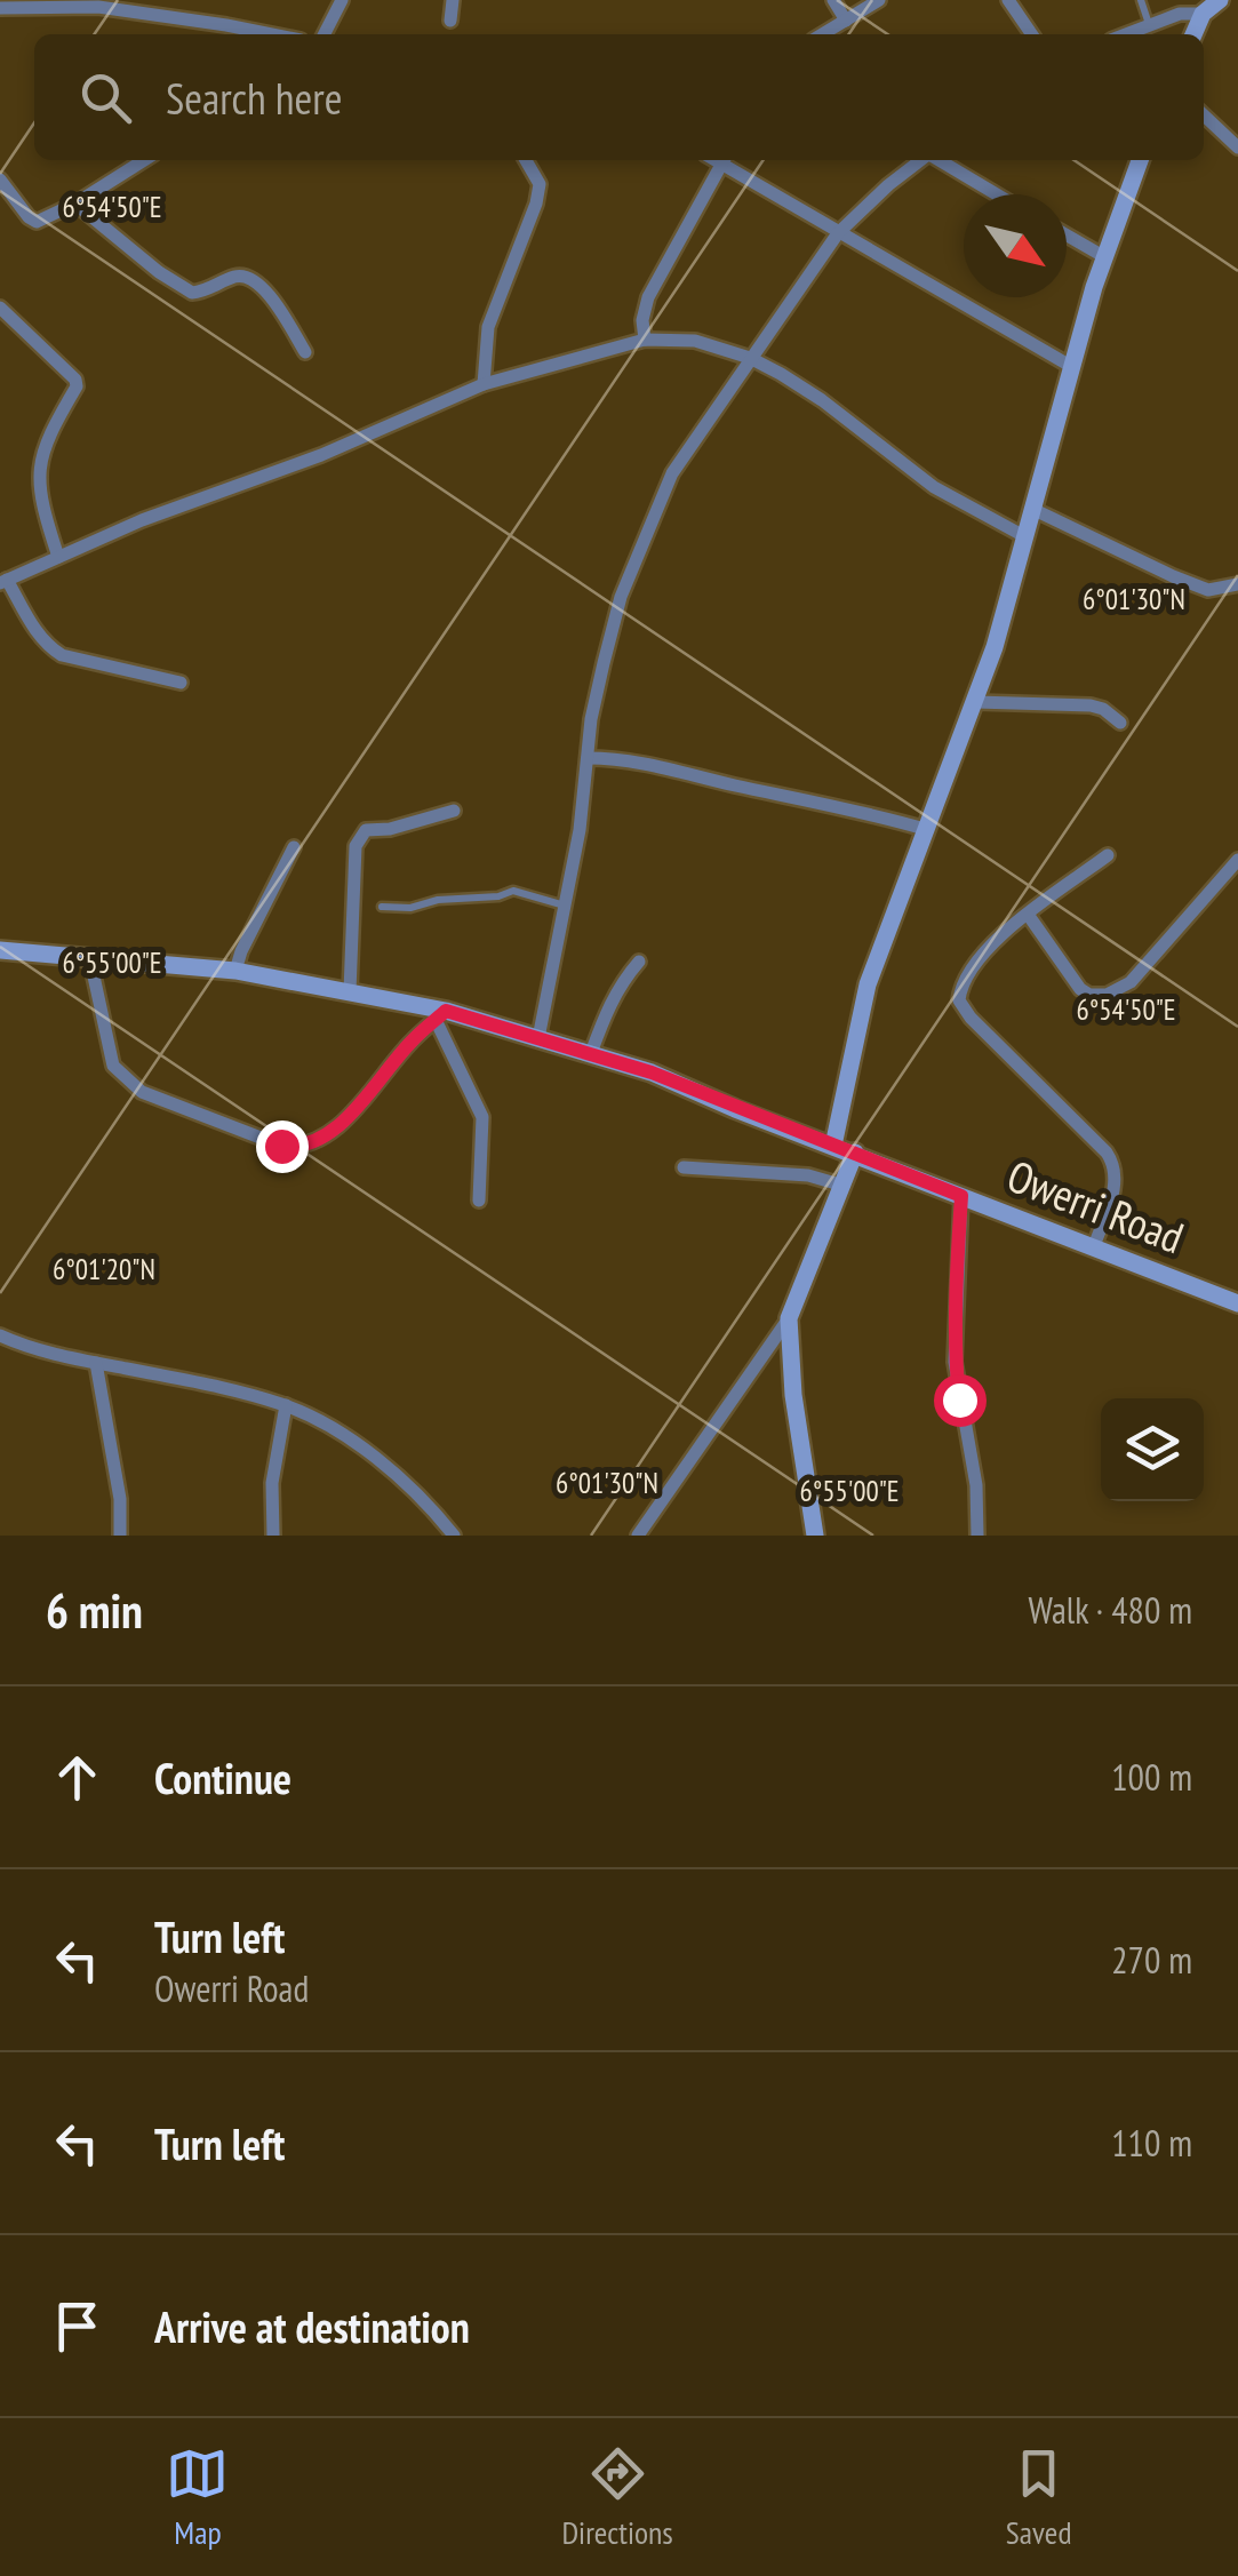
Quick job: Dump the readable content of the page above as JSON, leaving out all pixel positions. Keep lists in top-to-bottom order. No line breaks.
{"streets":{"main road":["Owerri Road"]},"north":"bottom right","page":{"search":"Search here","heading":["6 min","Walk · 480 m"],"list":[["Continue","100 m"],["Turn left","Owerri Road","270 m"],["Turn left","110 m"],"Arrive at destination"],"nav":["Map","Directions","Saved"]},"coordinates":["6°54'50\"E","6°01'30\"N","6°55'00\"E","6°01'20\"N"]}
